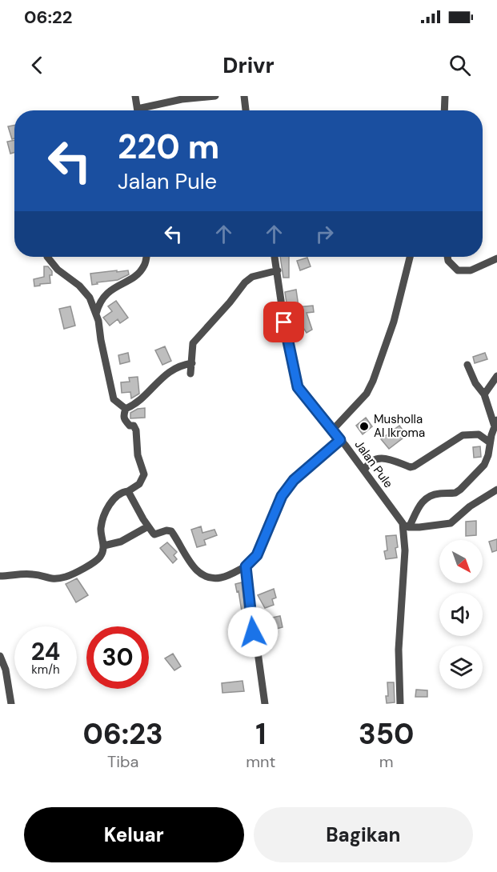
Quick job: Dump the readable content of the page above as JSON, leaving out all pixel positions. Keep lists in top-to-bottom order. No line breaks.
{"streets":{"street":["Jalan Pule"]},"places":["Musholla Al Ikroma"],"north":"bottom right","page":{"status":"06:22","header":"Drivr","turn":["220 m","Jalan Pule"],"speed":"24 km/h","limit":"30","eta":["06:23","Tiba","1","mnt","350","m"],"buttons":["Keluar","Bagikan"]}}
